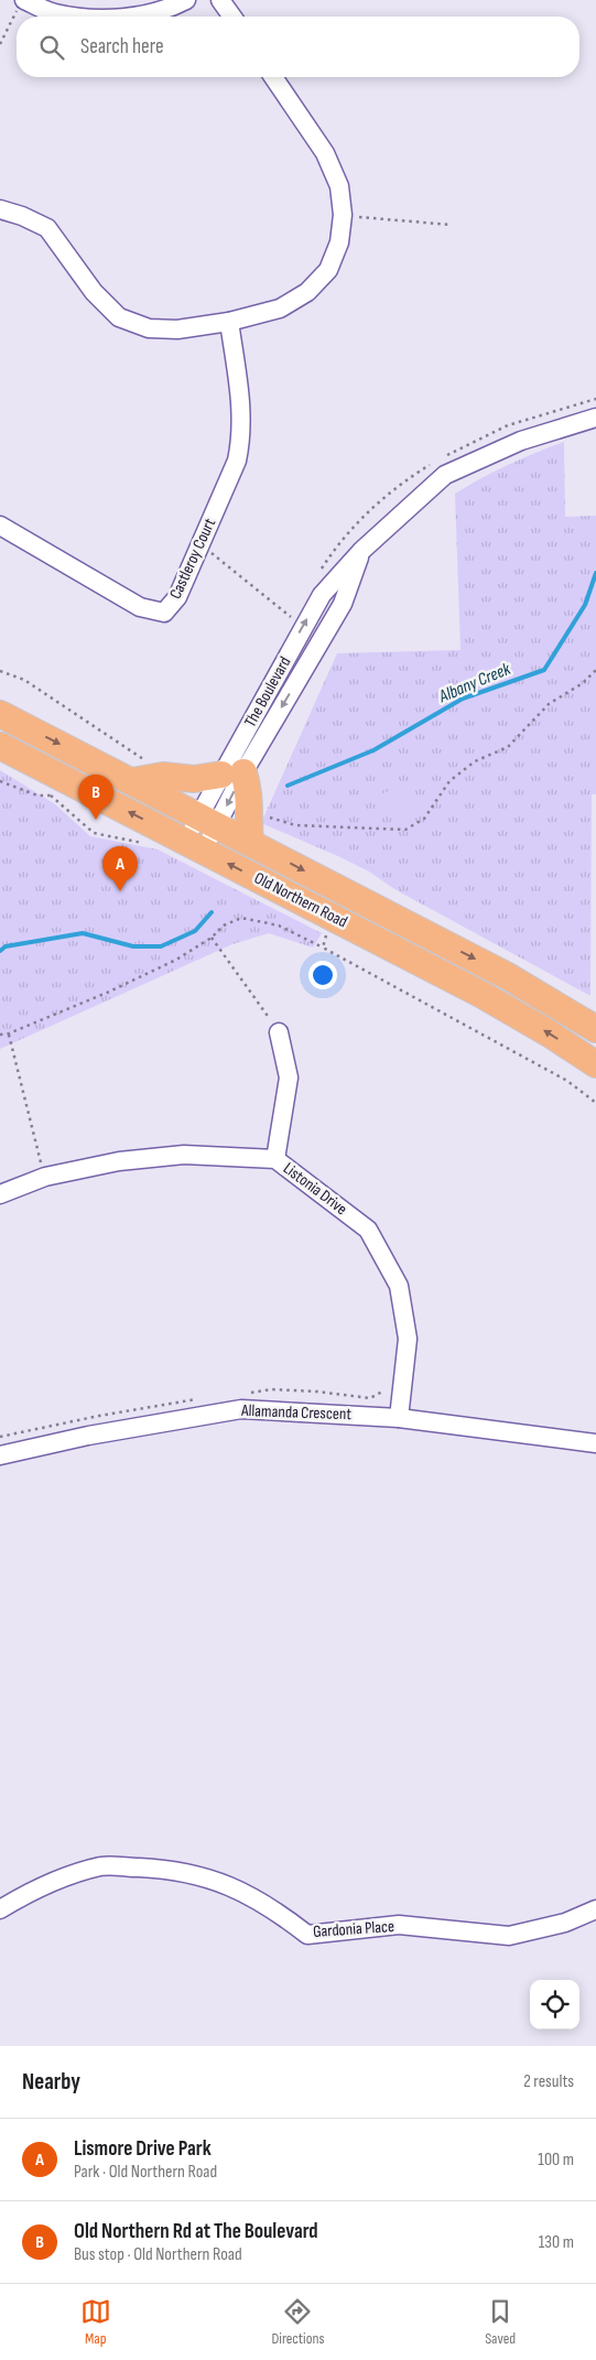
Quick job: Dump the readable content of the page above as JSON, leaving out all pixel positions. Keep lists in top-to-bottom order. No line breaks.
{"streets":{"highway":["Old Northern Road"],"street":["Castleroy Court","The Boulevard","Listonia Drive","Allamanda Crescent","Gardonia Place"]},"crossings":[["The Boulevard","Old Northern Road"],["Listonia Drive","Allamanda Crescent"]],"water":["Albany Creek"],"page":{"search":"Search here","pins":["B","A"],"heading":["Nearby","2 results"],"list":[{"mark":"A","name":"Lismore Drive Park","note":"Park · Old Northern Road","value":"100 m"},{"mark":"B","name":"Old Northern Rd at The Boulevard","note":"Bus stop · Old Northern Road","value":"130 m"}],"nav":["Map","Directions","Saved"]}}
